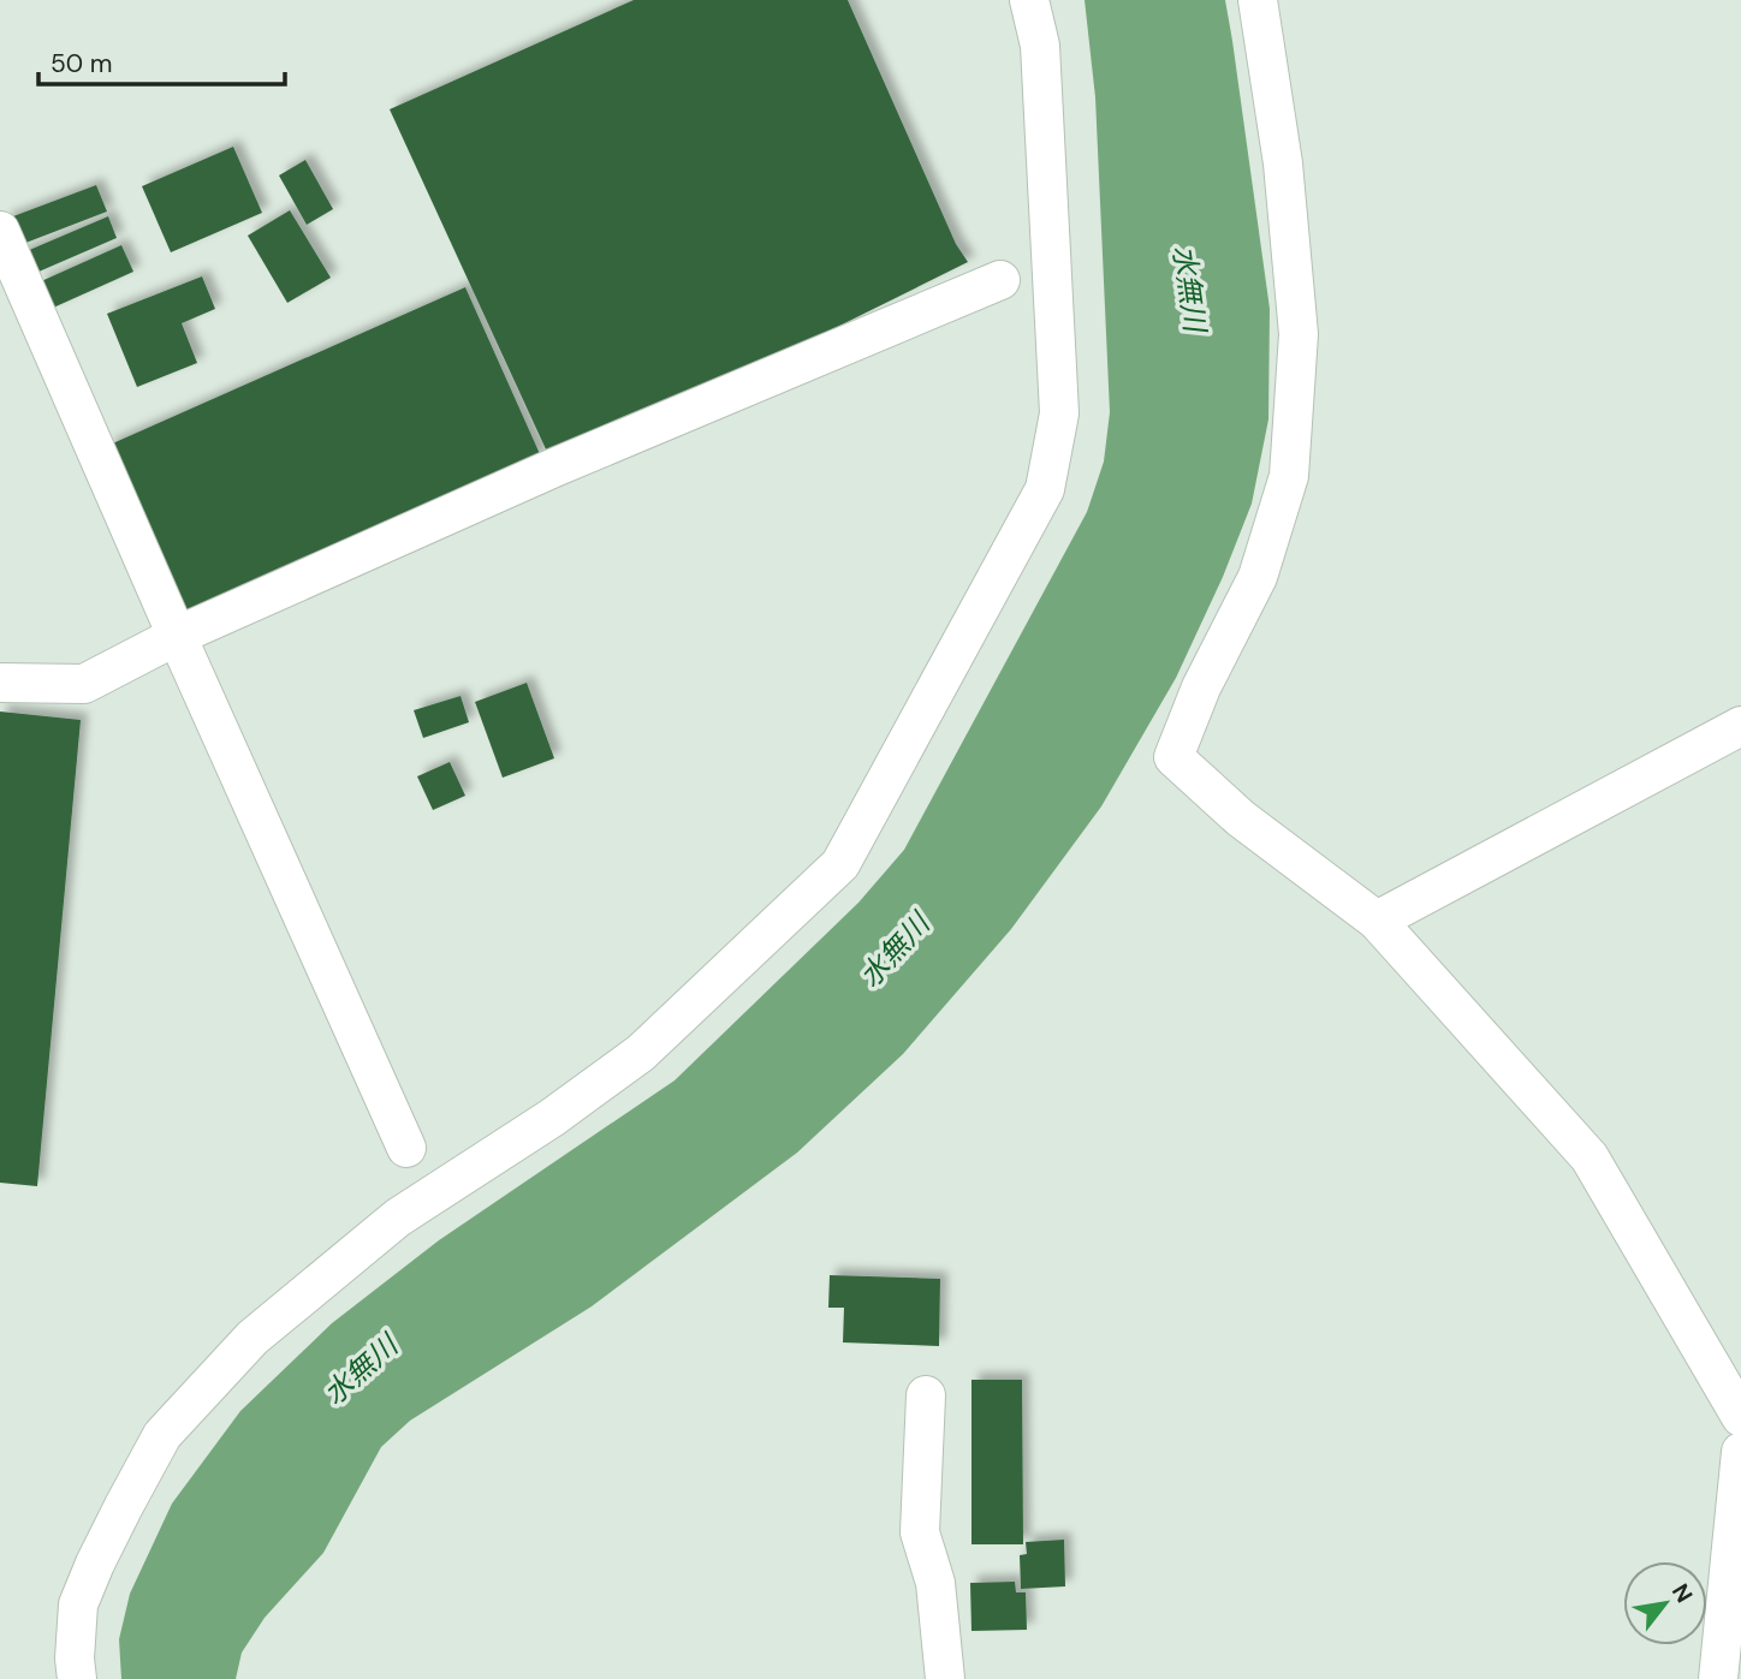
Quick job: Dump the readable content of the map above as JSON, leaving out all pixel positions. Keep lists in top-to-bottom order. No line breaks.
{"water":["水無川"],"scale_bar":"50 m","north":"top right"}
